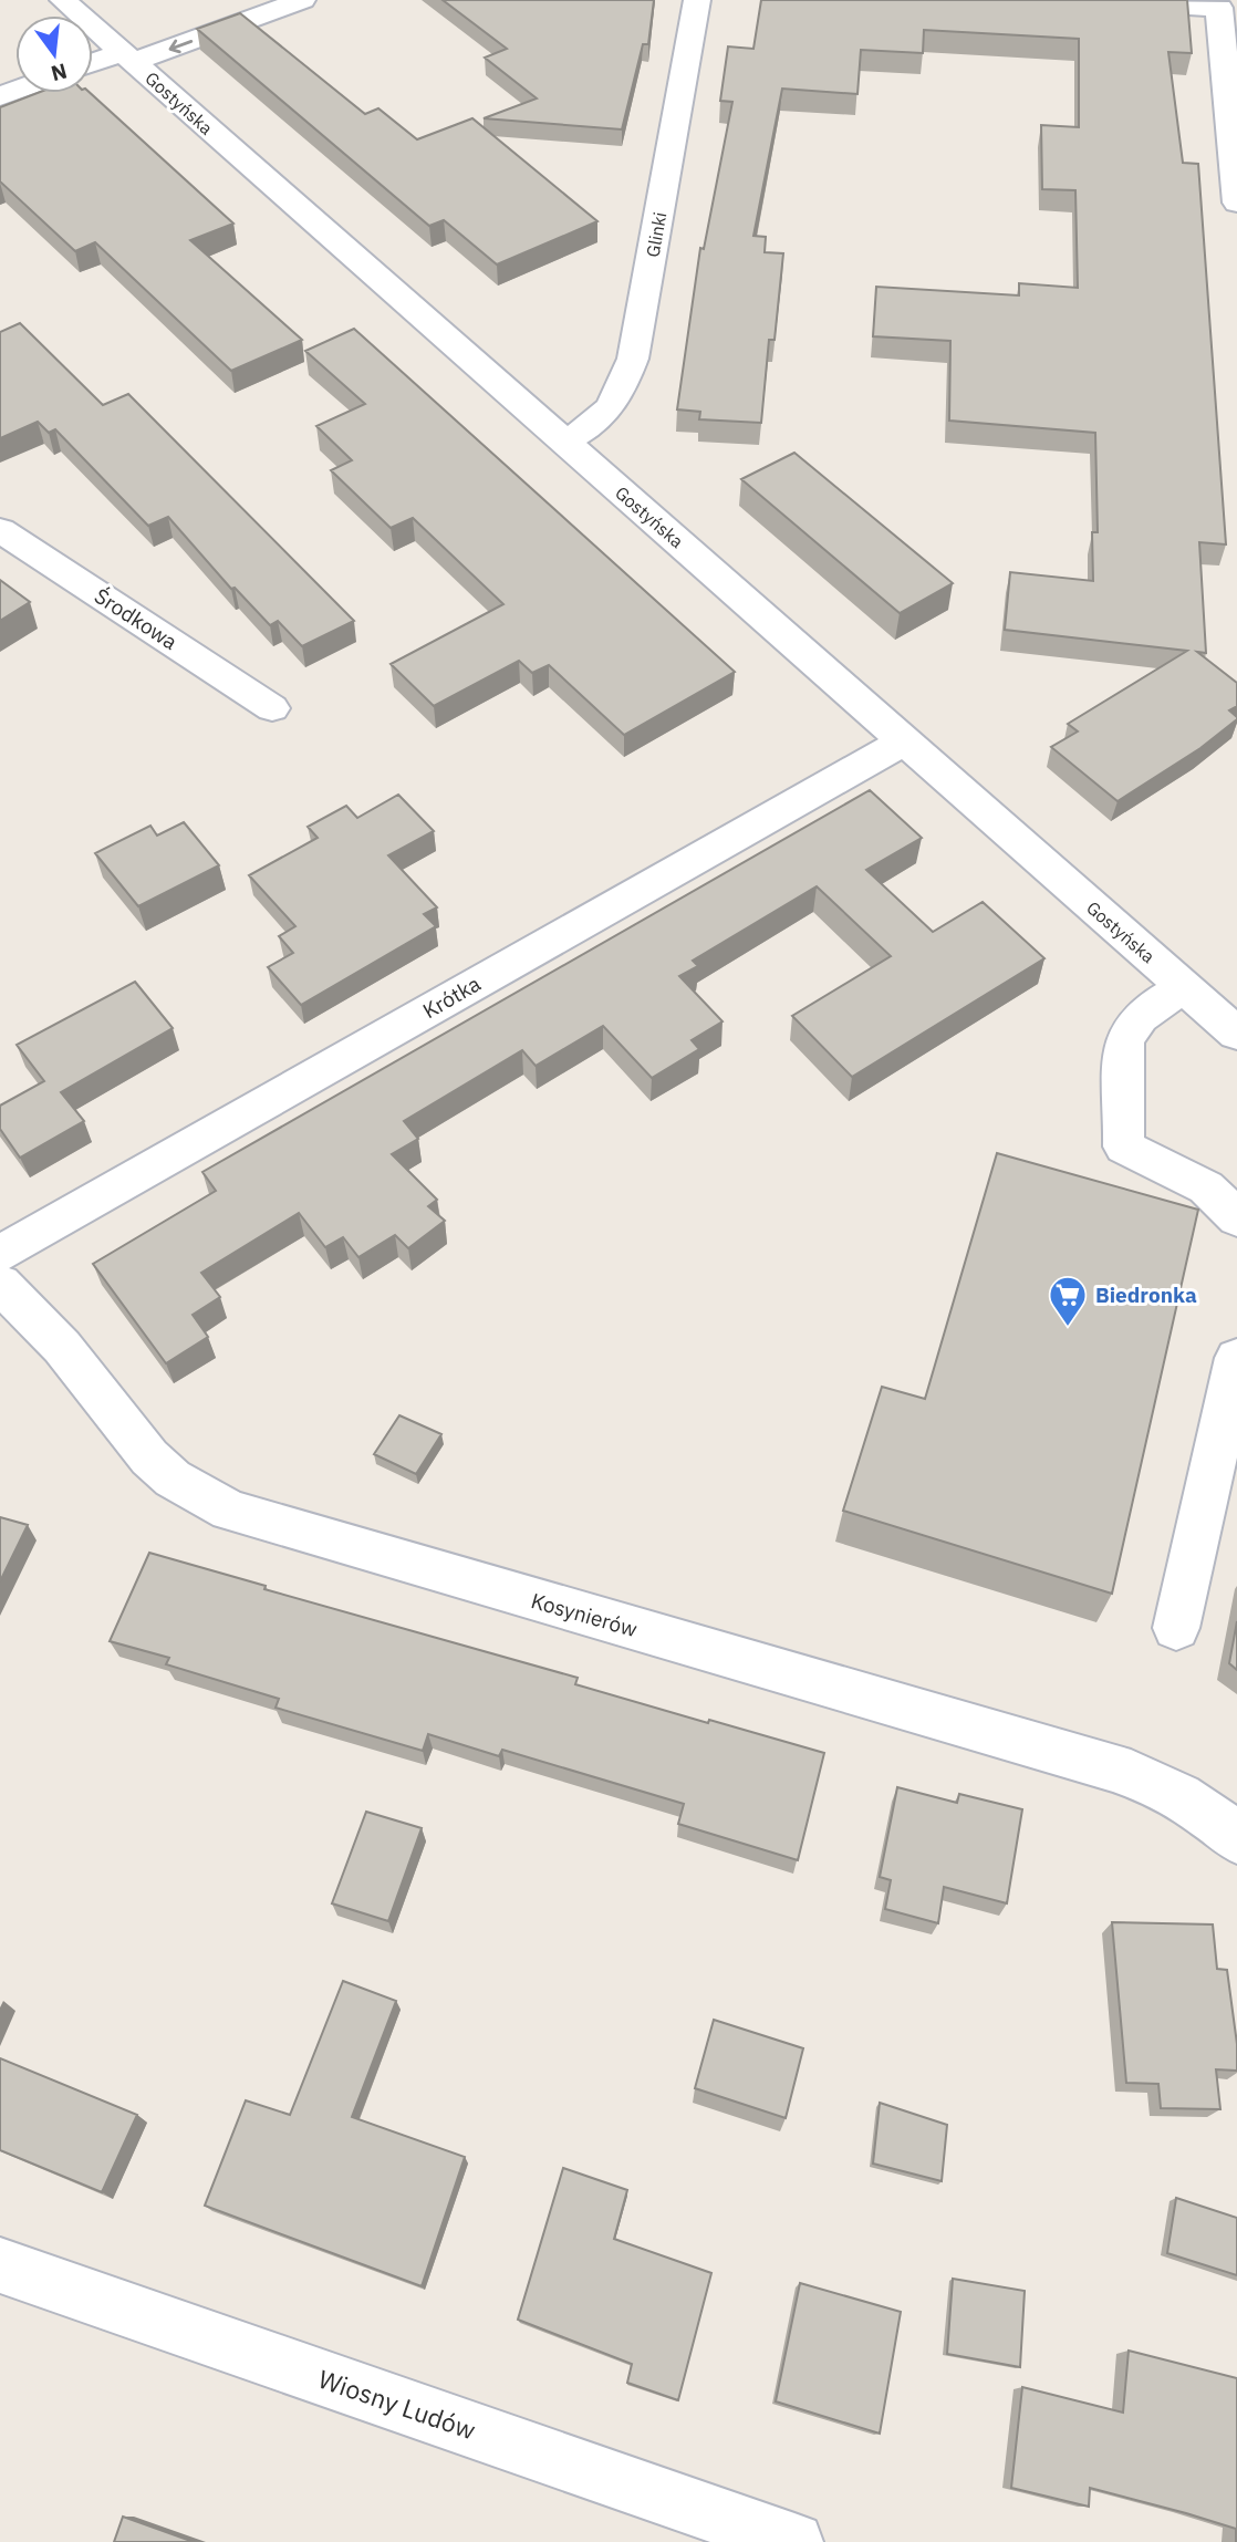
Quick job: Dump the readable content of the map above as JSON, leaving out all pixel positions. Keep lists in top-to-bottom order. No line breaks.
{"streets":{"street":["Gostyńska","Glinki","Środkowa","Krótka","Kosynierów","Wiosny Ludów"]},"crossings":[["Gostyńska","Glinki"],["Gostyńska","Krótka"]],"places":{"supermarket":["Biedronka"]},"north":"bottom"}
